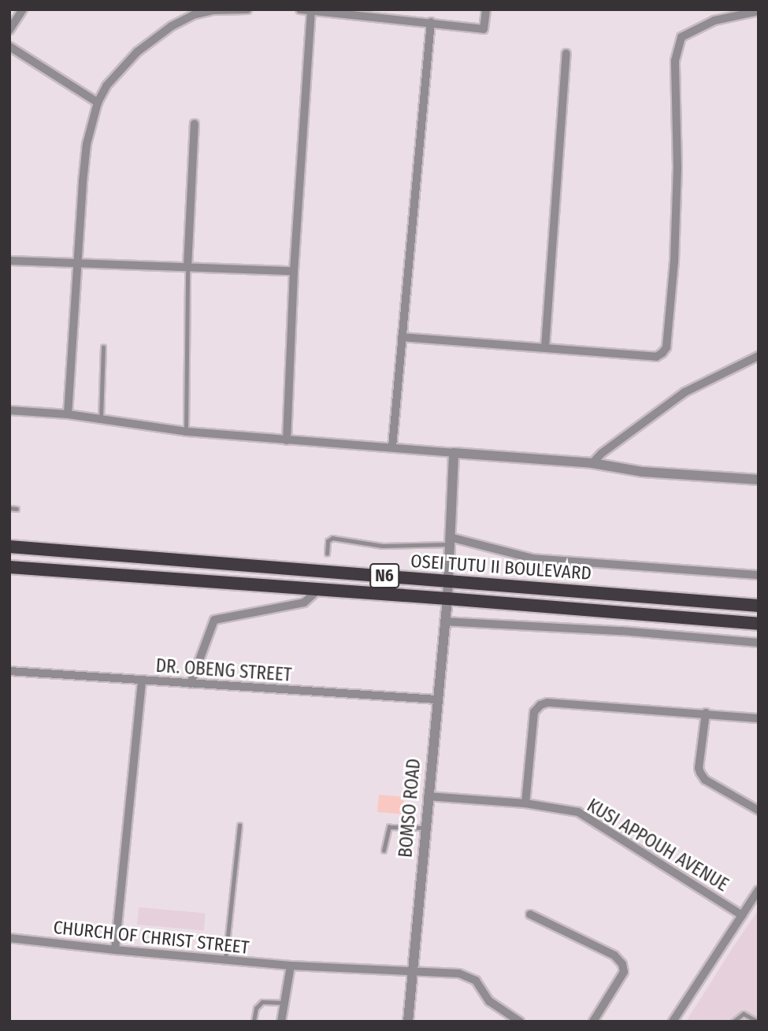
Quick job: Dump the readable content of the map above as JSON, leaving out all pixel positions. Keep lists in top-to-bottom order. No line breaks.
{"streets":{"highway":["OSEI TUTU II BOULEVARD","N6"],"street":["DR. OBENG STREET","BOMSO ROAD","KUSI APPOUH AVENUE","CHURCH OF CHRIST STREET"]},"crossings":[["OSEI TUTU II BOULEVARD","BOMSO ROAD"],["DR. OBENG STREET","BOMSO ROAD"],["BOMSO ROAD","KUSI APPOUH AVENUE"],["BOMSO ROAD","CHURCH OF CHRIST STREET"]]}
